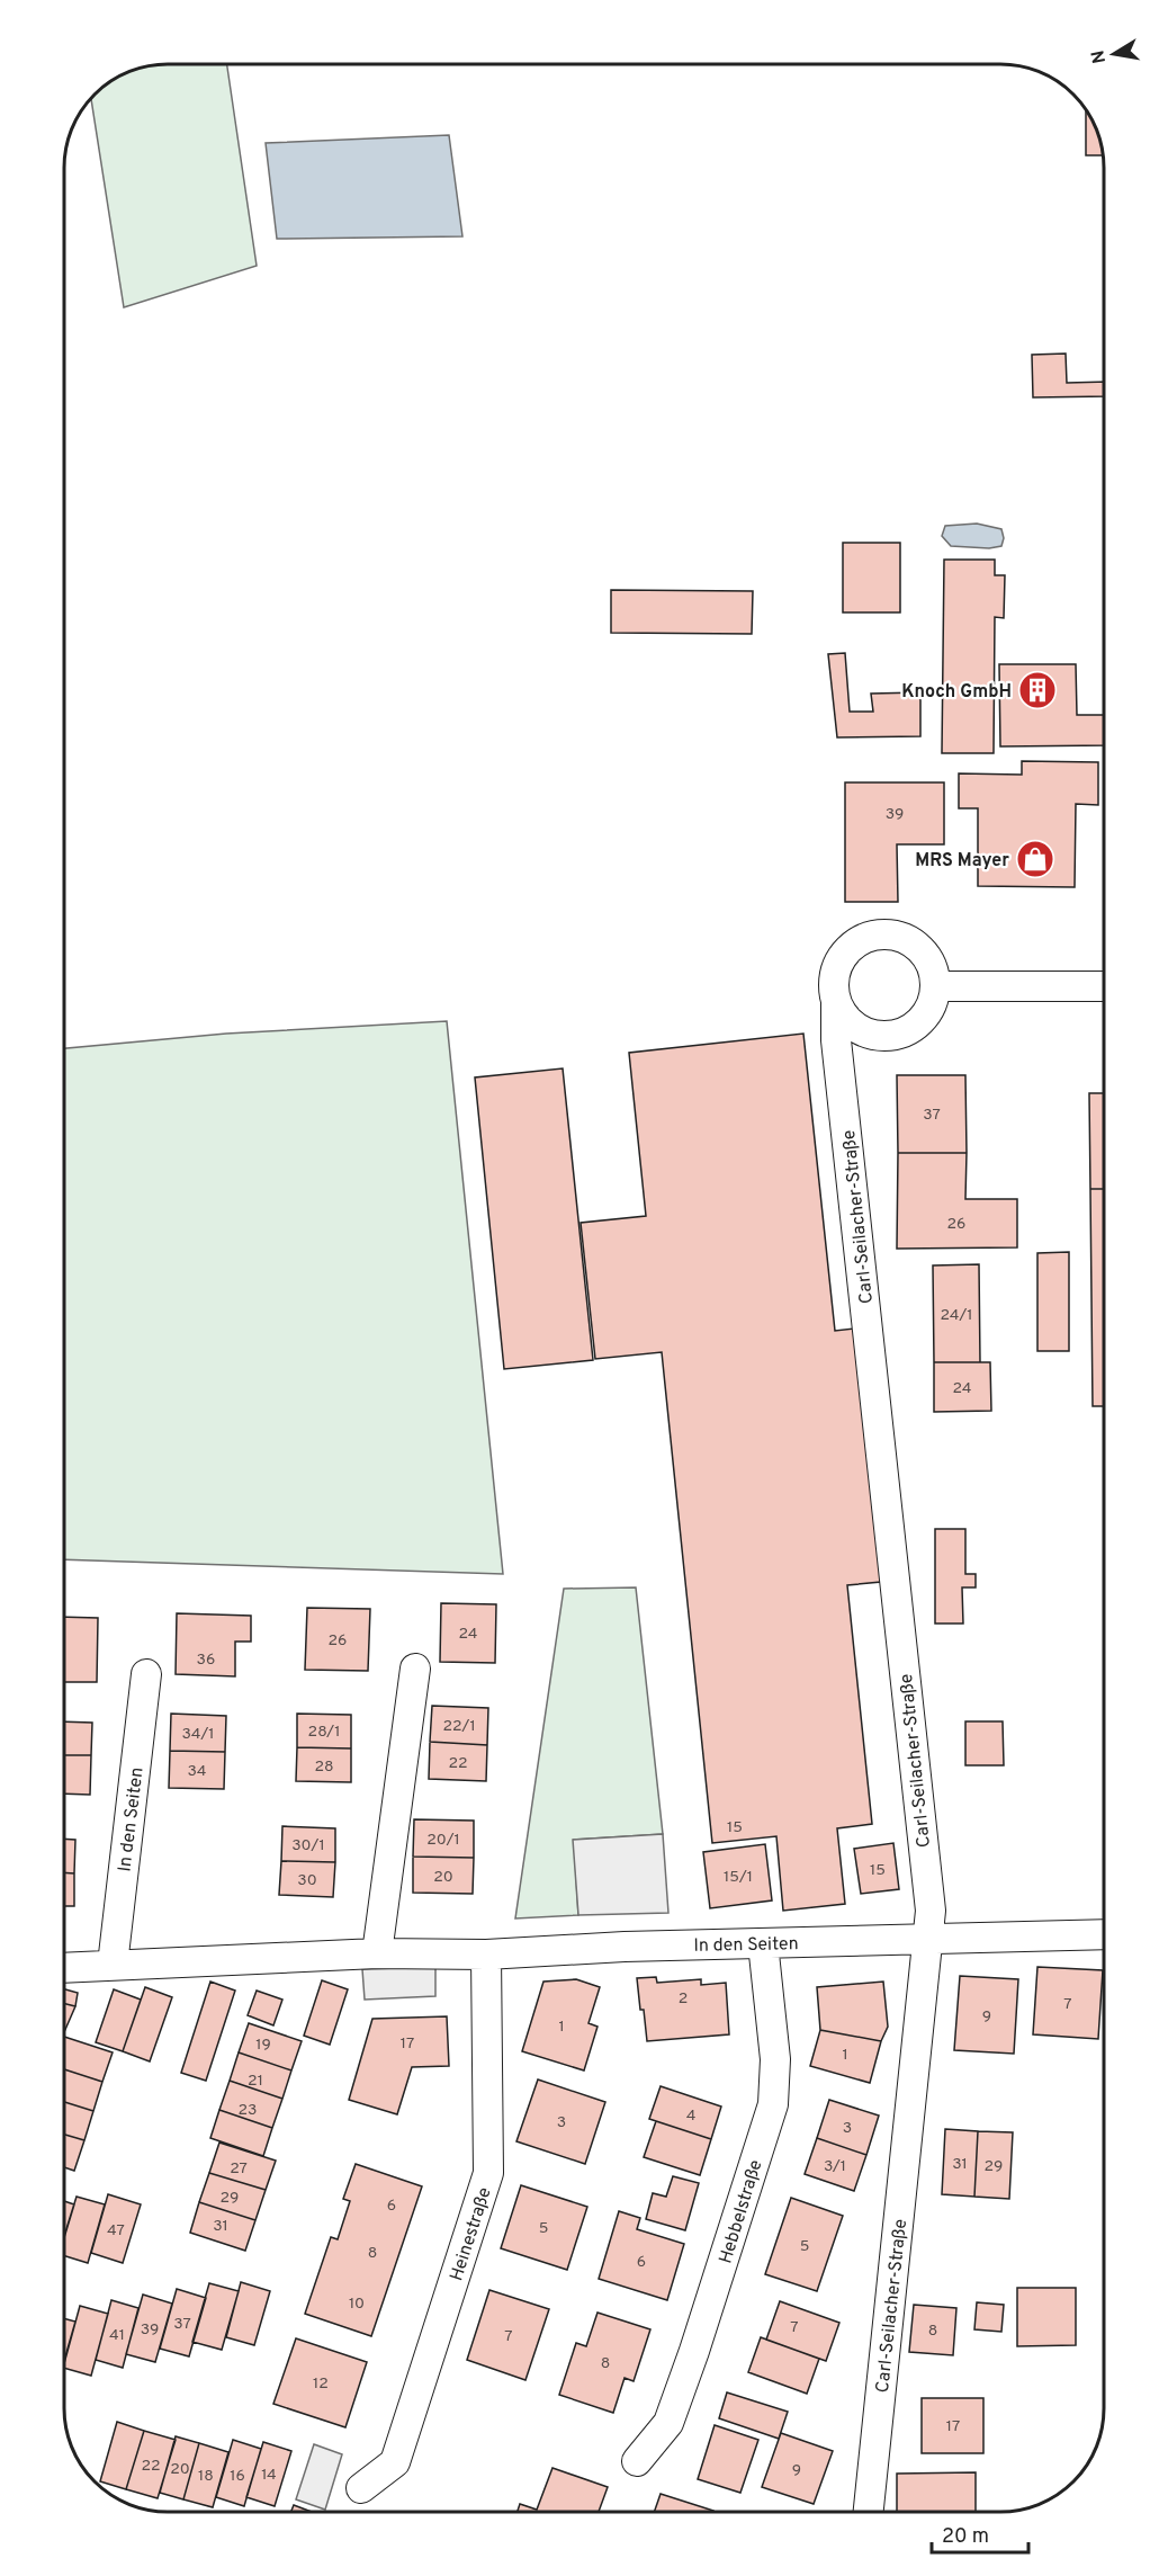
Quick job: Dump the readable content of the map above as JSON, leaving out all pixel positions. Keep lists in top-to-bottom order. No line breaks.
{"streets":{"street":["Carl-Seilacher-Straße","In den Seiten","Hebbelstraße","Heinestraße"]},"crossings":[["Carl-Seilacher-Straße","In den Seiten"],["In den Seiten","Hebbelstraße"],["In den Seiten","Heinestraße"]],"places":{"building":["Knoch GmbH"],"shop":["MRS Mayer"]},"house_numbers":["39","37","26","24/1","24","24","26","36","22/1","28/1","34/1","22","28","34","15","20/1","30/1","15","20","15/1","30","2","7","9","1","17","19","1","21","23","4","3","3","31","3/1","29","27","29","6","31","5","47","5","8","6","10","37","7","39","8","41","7","8","12","17","22","20","9","14","18","16"],"scale_bar":"20 m","north":"left"}
